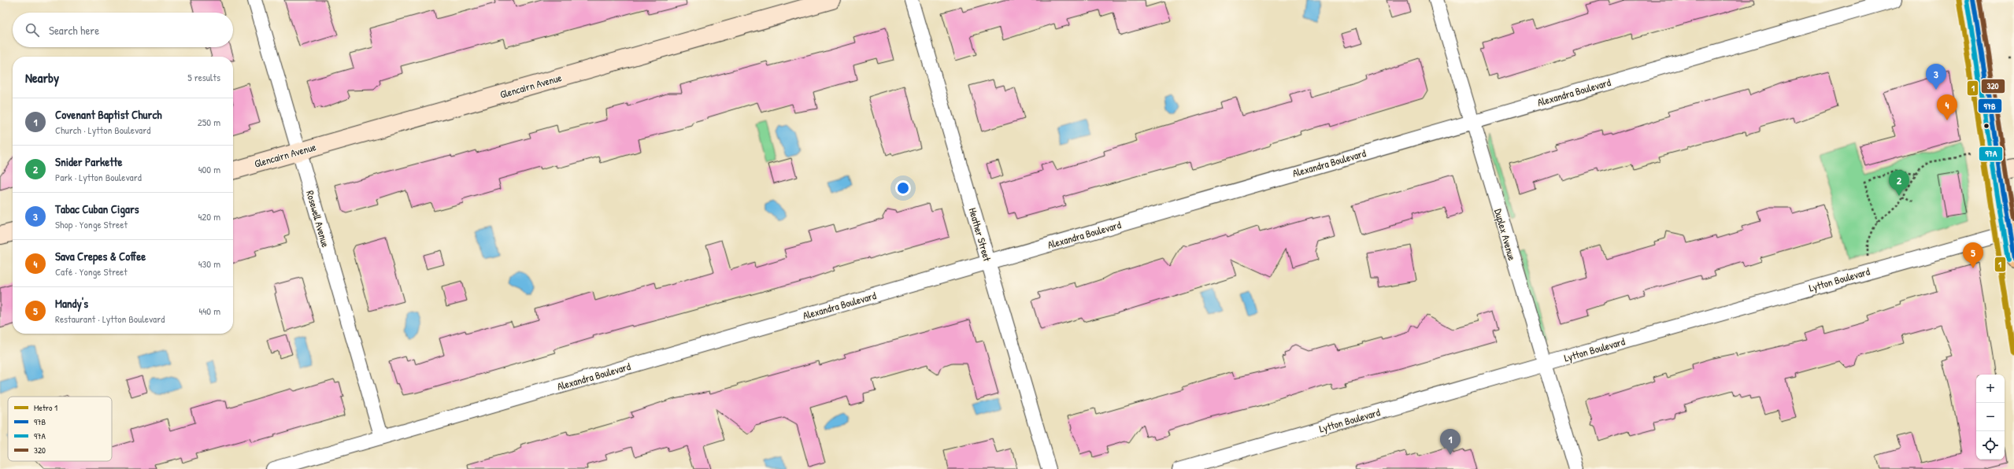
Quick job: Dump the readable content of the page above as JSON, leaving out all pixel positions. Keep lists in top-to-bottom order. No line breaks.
{"streets":{"street":["Glencairn Avenue","Alexandra Boulevard","Rosewell Avenue","Heather Street","Duplex Avenue","Lytton Boulevard"]},"crossings":[["Glencairn Avenue","Rosewell Avenue"],["Alexandra Boulevard","Rosewell Avenue"],["Alexandra Boulevard","Heather Street"],["Alexandra Boulevard","Duplex Avenue"],["Duplex Avenue","Lytton Boulevard"]],"lines":["metro line 1","transit line 97B","transit line 320","transit line 97A"],"legend":["Metro 1","97B","97A","320"],"page":{"search":"Search here","heading":["Nearby","5 results"],"pins":["3","4","2","5","1"],"list":[{"mark":"1","name":"Covenant Baptist Church","note":"Church · Lytton Boulevard","value":"250 m"},{"mark":"2","name":"Snider Parkette","note":"Park · Lytton Boulevard","value":"400 m"},{"mark":"3","name":"Tabac Cuban Cigars","note":"Shop · Yonge Street","value":"420 m"},{"mark":"4","name":"Sava Crepes & Coffee","note":"Café · Yonge Street","value":"430 m"},{"mark":"5","name":"Mandy's","note":"Restaurant · Lytton Boulevard","value":"440 m"}],"map_buttons":["+","−"]}}
